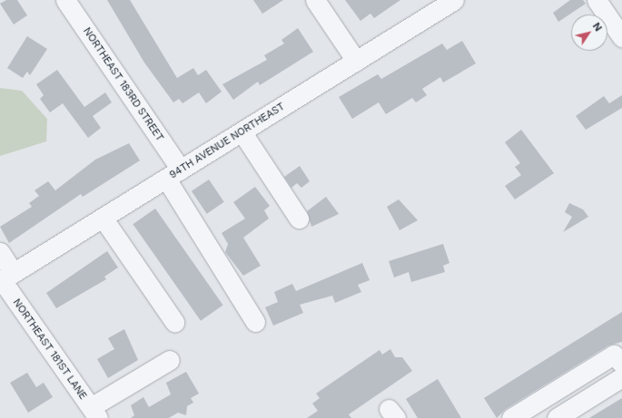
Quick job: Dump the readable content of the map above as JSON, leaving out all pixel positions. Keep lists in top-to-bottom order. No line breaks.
{"streets":{"street":["NORTHEAST 183RD STREET","94TH AVENUE NORTHEAST","NORTHEAST 181ST LANE"]},"crossings":[["NORTHEAST 183RD STREET","94TH AVENUE NORTHEAST"],["94TH AVENUE NORTHEAST","NORTHEAST 181ST LANE"]],"north":"top right"}
